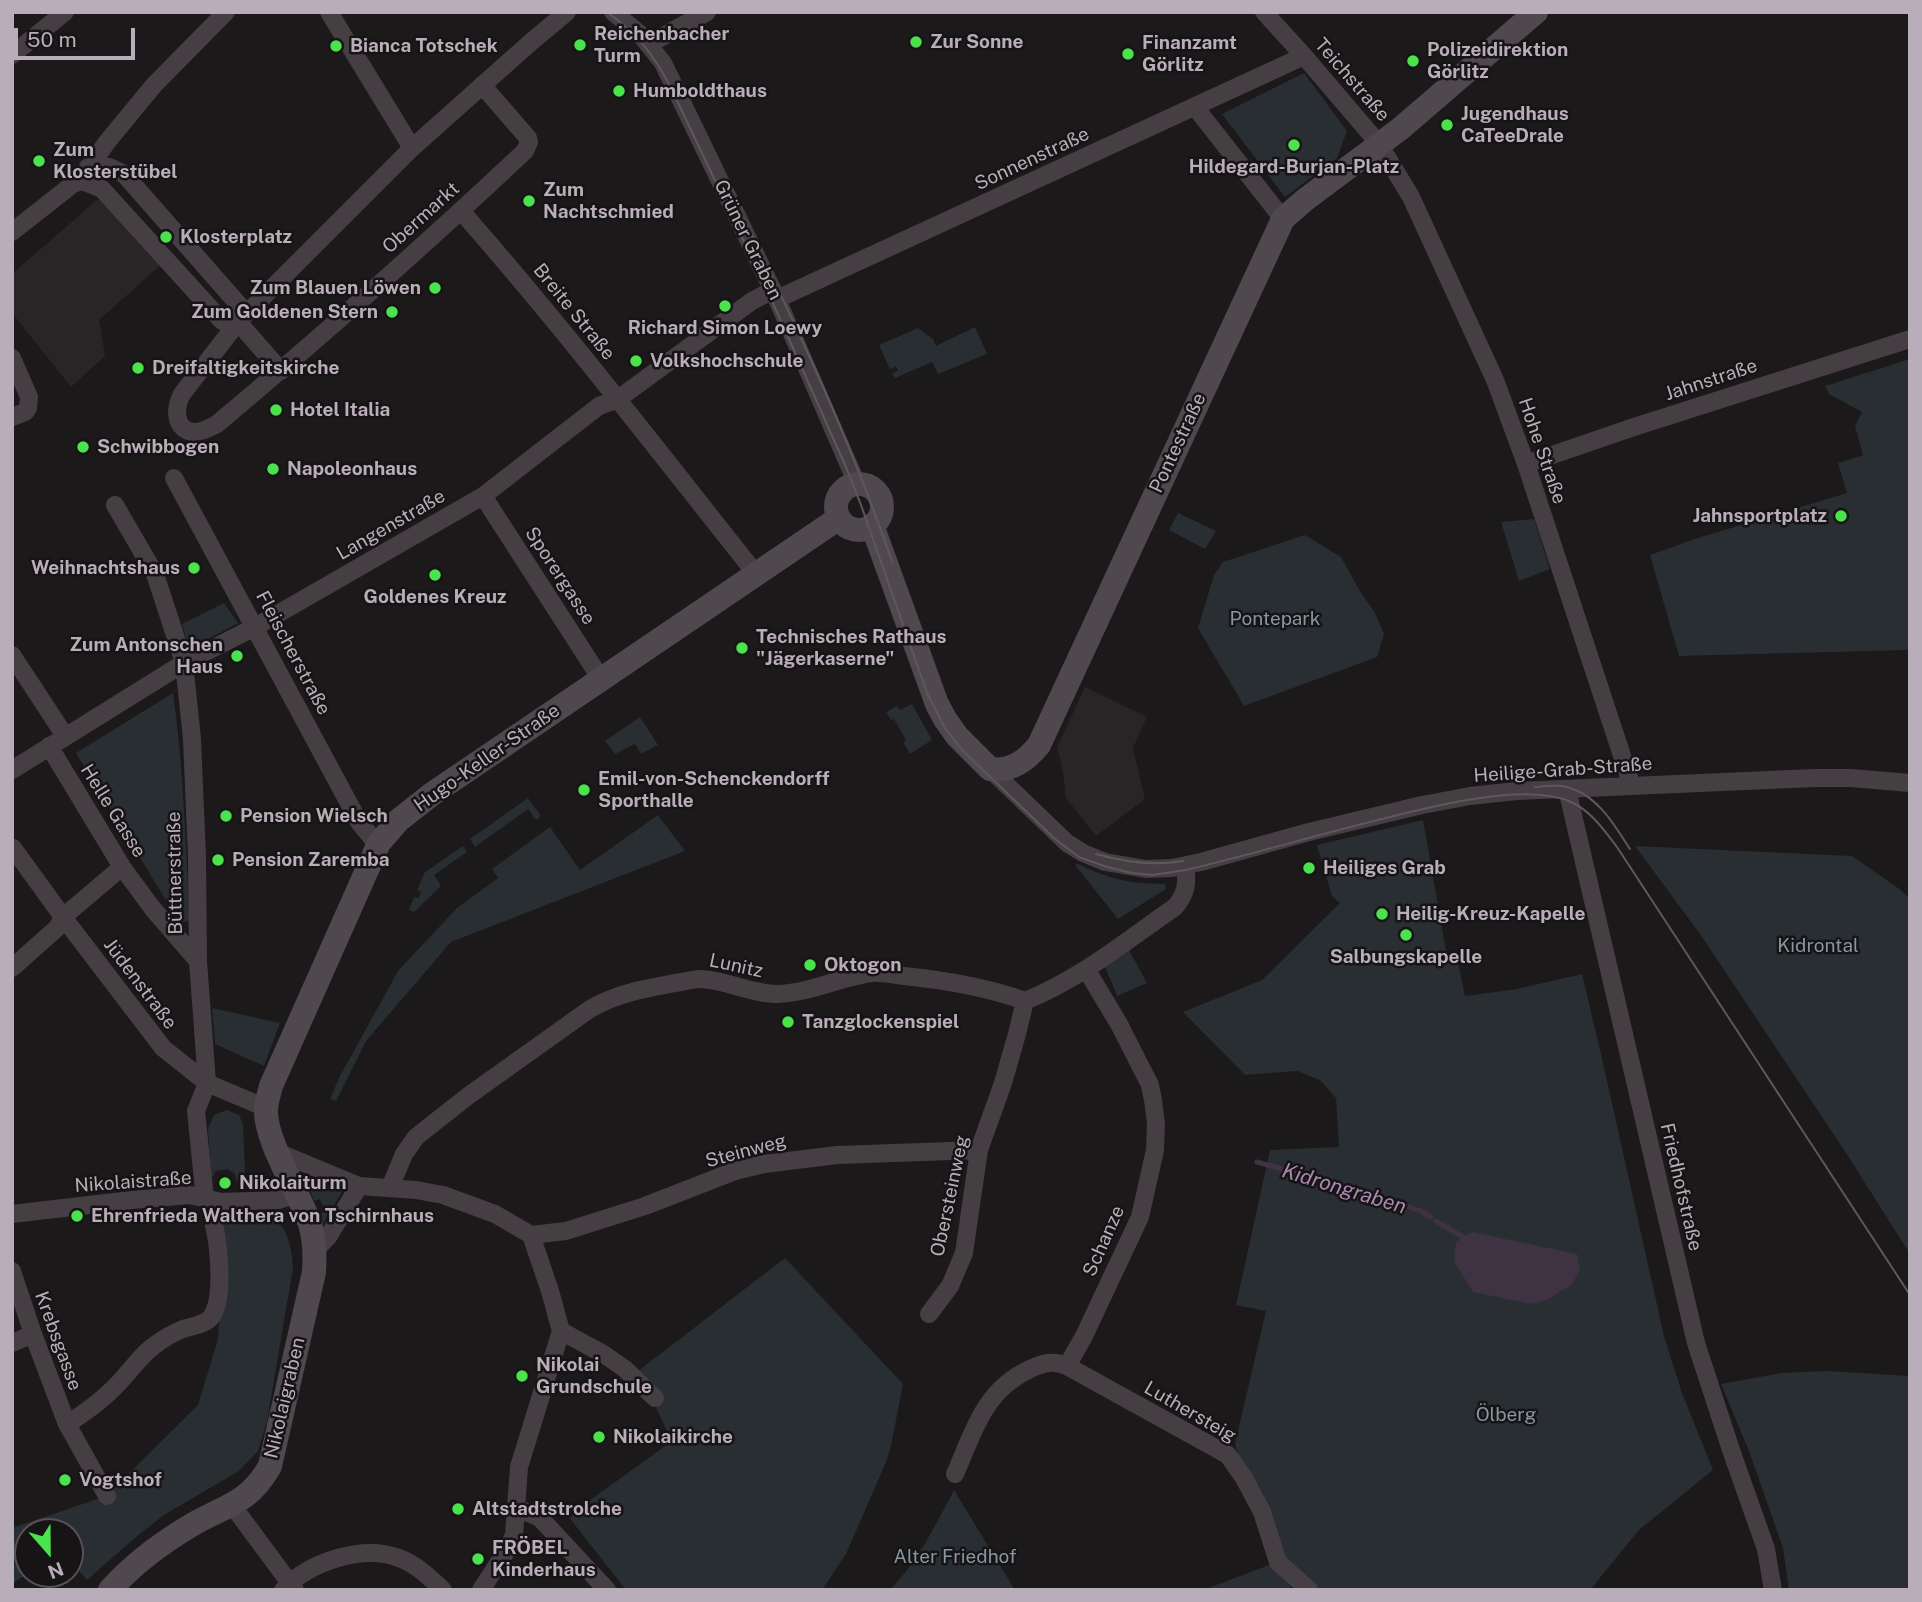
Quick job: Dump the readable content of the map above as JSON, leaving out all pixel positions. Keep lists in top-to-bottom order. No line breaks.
{"streets":{"street":["Teichstraße","Sonnenstraße","Obermarkt","Grüner Graben","Breite Straße","Jahnstraße","Pontestraße","Hohe Straße","Langenstraße","Sporergasse","Fleischerstraße","Hugo-Keller-Straße","Heilige-Grab-Straße","Helle Gasse","Büttnerstraße","Lunitz","Jüdenstraße","Steinweg","Nikolaistraße","Friedhofstraße","Obersteinweg","Schanze","Krebsgasse","Nikolaigraben","Luthersteig"]},"crossings":[["Teichstraße","Sonnenstraße"],["Teichstraße","Pontestraße"],["Teichstraße","Hohe Straße"],["Sonnenstraße","Grüner Graben"],["Sonnenstraße","Langenstraße"],["Obermarkt","Breite Straße"],["Grüner Graben","Langenstraße"],["Grüner Graben","Hugo-Keller-Straße"],["Breite Straße","Langenstraße"],["Breite Straße","Hugo-Keller-Straße"],["Jahnstraße","Hohe Straße"],["Pontestraße","Hohe Straße"],["Pontestraße","Heilige-Grab-Straße"],["Hohe Straße","Heilige-Grab-Straße"],["Langenstraße","Sporergasse"],["Langenstraße","Fleischerstraße"],["Langenstraße","Helle Gasse"],["Langenstraße","Büttnerstraße"],["Sporergasse","Hugo-Keller-Straße"],["Fleischerstraße","Hugo-Keller-Straße"],["Hugo-Keller-Straße","Jüdenstraße"],["Hugo-Keller-Straße","Nikolaigraben"],["Heilige-Grab-Straße","Friedhofstraße"],["Helle Gasse","Büttnerstraße"],["Büttnerstraße","Jüdenstraße"],["Lunitz","Obersteinweg"],["Jüdenstraße","Nikolaigraben"],["Steinweg","Obersteinweg"],["Nikolaistraße","Nikolaigraben"],["Schanze","Luthersteig"]],"water":["Kidrongraben"],"parks":["Pontepark","Kidrontal","Ölberg","Alter Friedhof"],"places":["Zur Sonne","Reichenbacher Turm","Bianca Totschek","Finanzamt Görlitz","Polizeidirektion Görlitz","Humboldthaus","Jugendhaus CaTeeDrale","Hildegard-Burjan-Platz","Zum Klosterstübel","Zum Nachtschmied","Klosterplatz","Zum Blauen Löwen","Richard Simon Loewy","Zum Goldenen Stern","Volkshochschule","Dreifaltigkeitskirche","Hotel Italia","Schwibbogen","Napoleonhaus","Jahnsportplatz","Weihnachtshaus","Goldenes Kreuz","Technisches Rathaus \"Jägerkaserne\"","Zum Antonschen Haus","Emil-von-Schenckendorff Sporthalle","Pension Wielsch","Pension Zaremba","Heiliges Grab","Heilig-Kreuz-Kapelle","Salbungskapelle","Oktogon","Tanzglockenspiel","Nikolaiturm","Ehrenfrieda Walthera von Tschirnhaus","Nikolai Grundschule","Nikolaikirche","Vogtshof","Altstadtstrolche","FRÖBEL Kinderhaus"],"scale_bar":"50 m","north":"bottom"}
